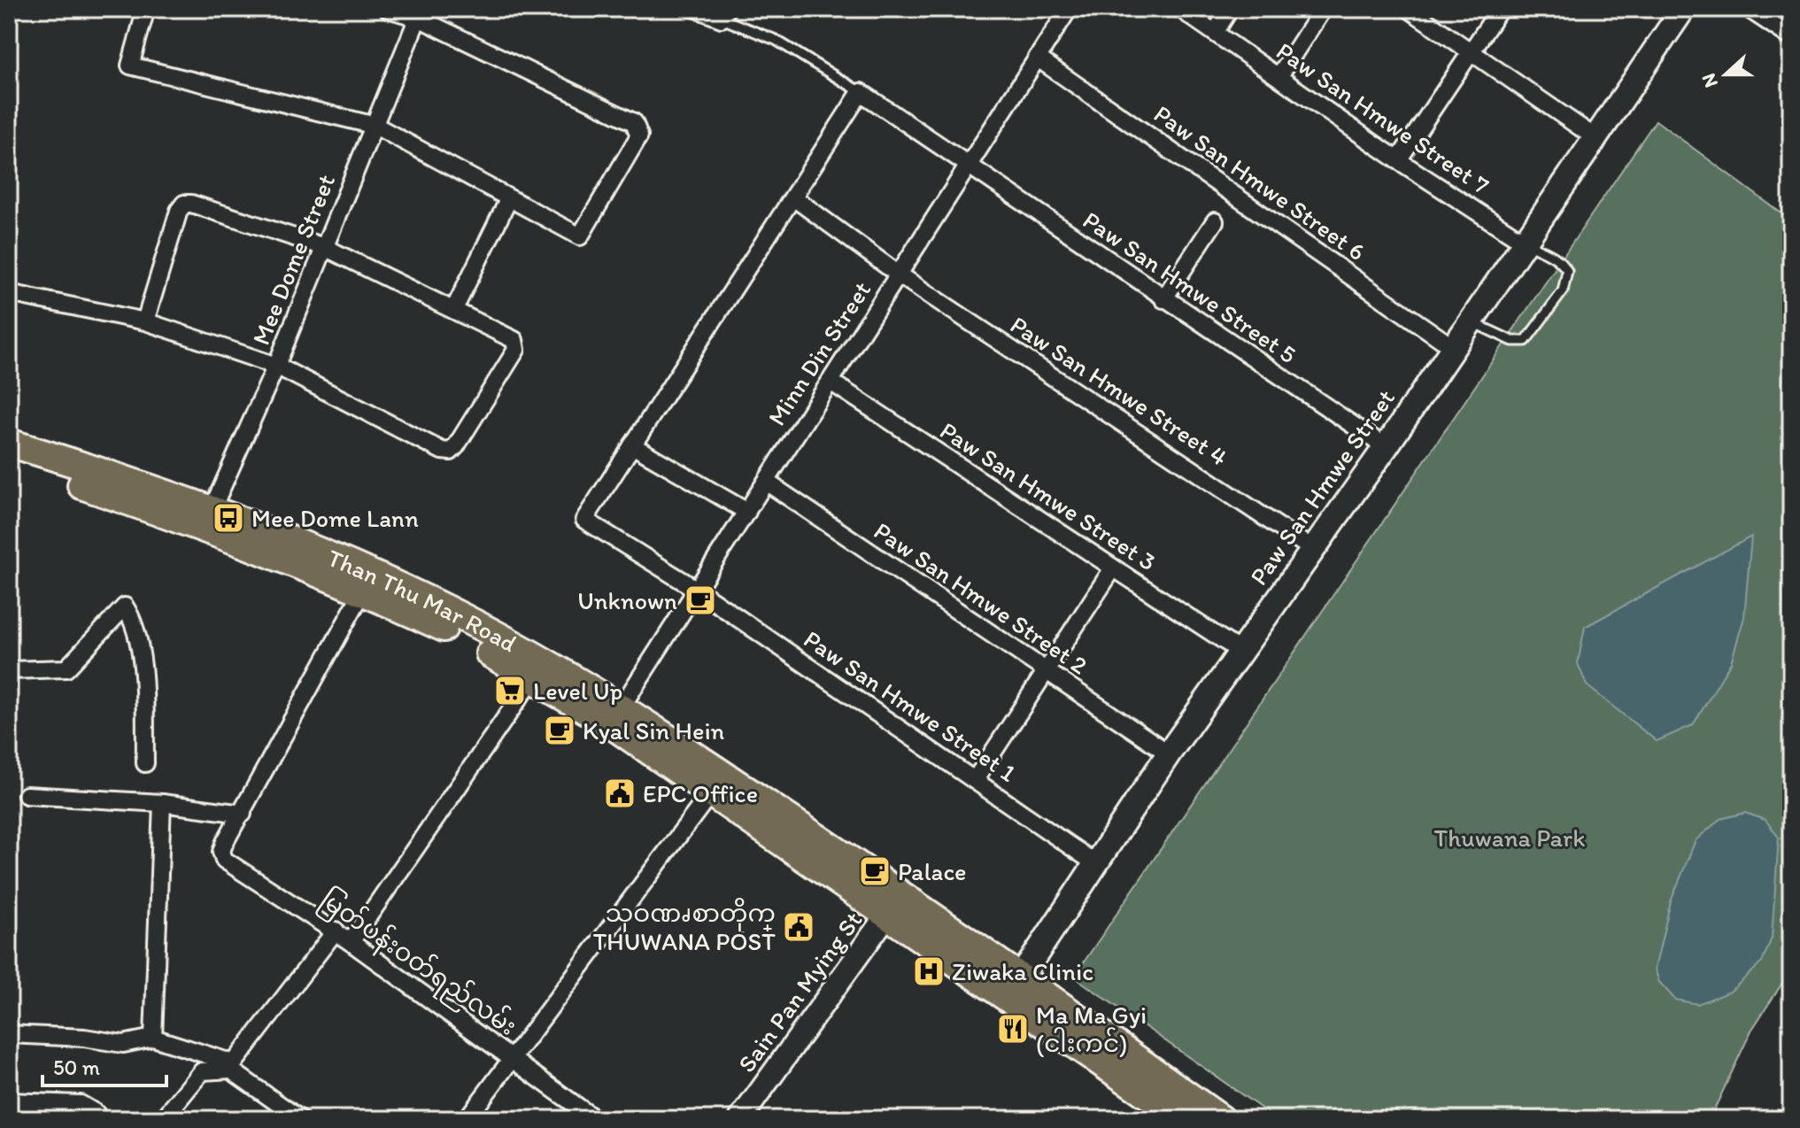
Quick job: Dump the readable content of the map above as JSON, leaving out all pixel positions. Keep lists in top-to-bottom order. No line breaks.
{"streets":{"main road":["Paw San Hmwe Street","Than Thu Mar Road"],"street":["Paw San Hmwe Street 7","Paw San Hmwe Street 6","Mee Dome Street","Paw San Hmwe Street 5","Minn Din Street","Paw San Hmwe Street 4","Paw San Hmwe Street 3","Paw San Hmwe Street 2","Paw San Hmwe Street 1","မြတ်ပန်းဝတ်ရည်လမ်း","Sain Pan Mying St"]},"crossings":[["Paw San Hmwe Street 7","Paw San Hmwe Street"],["Paw San Hmwe Street 6","Minn Din Street"],["Paw San Hmwe Street 6","Paw San Hmwe Street"],["Mee Dome Street","Than Thu Mar Road"],["Paw San Hmwe Street 5","Minn Din Street"],["Paw San Hmwe Street 5","Paw San Hmwe Street"],["Minn Din Street","Paw San Hmwe Street 4"],["Minn Din Street","Paw San Hmwe Street 3"],["Minn Din Street","Paw San Hmwe Street 2"],["Minn Din Street","Than Thu Mar Road"],["Minn Din Street","Paw San Hmwe Street 1"],["Paw San Hmwe Street 4","Paw San Hmwe Street"],["Paw San Hmwe Street","Paw San Hmwe Street 3"],["Paw San Hmwe Street","Paw San Hmwe Street 2"],["Paw San Hmwe Street","Than Thu Mar Road"],["Paw San Hmwe Street","Paw San Hmwe Street 1"],["Than Thu Mar Road","Sain Pan Mying St"]],"parks":["Thuwana Park"],"places":{"bus stop":["Mee Dome Lann"],"cafe":["Unknown","Kyal Sin Hein","Palace"],"supermarket":["Level Up"],"public building":["EPC Office","သုဝဏၧစာတိုက္ THUWANA POST"],"hospital":["Ziwaka Clinic"],"restaurant":["Ma Ma Gyi (ငါးကင်)"]},"scale_bar":"50 m","north":"left"}
